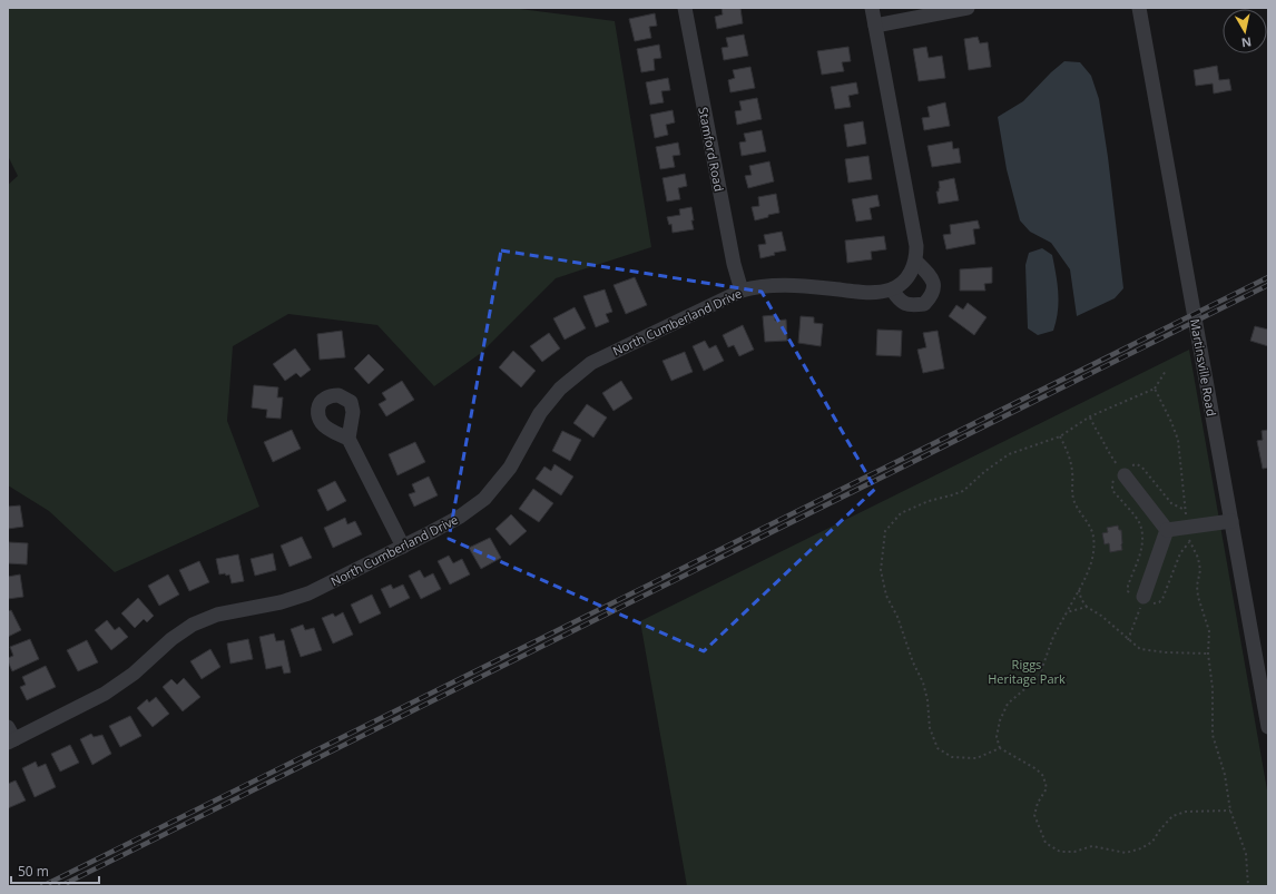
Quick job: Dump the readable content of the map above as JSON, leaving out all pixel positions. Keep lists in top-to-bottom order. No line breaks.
{"streets":{"street":["Stamford Road","North Cumberland Drive","Martinsville Road"]},"crossings":[["Stamford Road","North Cumberland Drive"]],"parks":["Riggs Heritage Park"],"scale_bar":"50 m","north":"bottom"}
